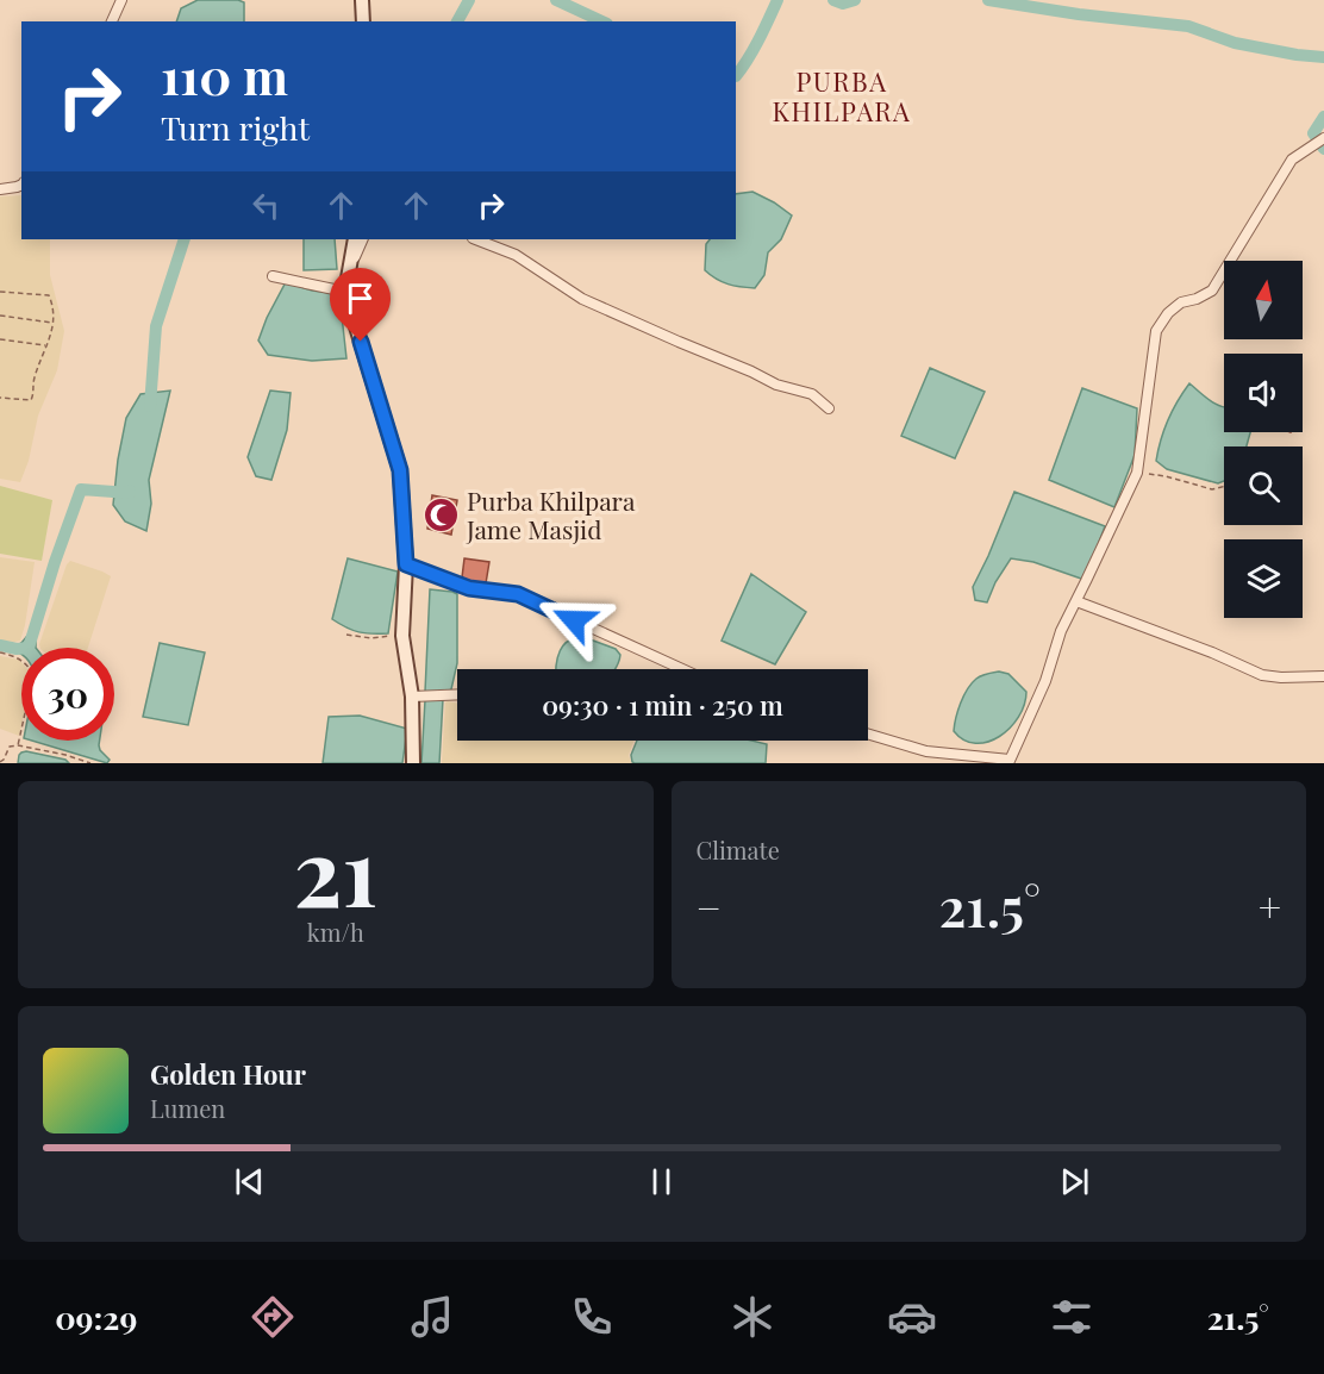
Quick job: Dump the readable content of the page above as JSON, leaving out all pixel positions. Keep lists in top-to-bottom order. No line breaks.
{"districts":["PURBA KHILPARA"],"places":{"mosque":["Purba Khilpara Jame Masjid"]},"north":"top","page":{"turn":["110 m","Turn right"],"limit":"30","trip":"09:30 · 1 min · 250 m","tile":[["21","km/h"],"Climate"],"heat":["−","21.5°","+"],"song":["Golden Hour","Lumen"],"tabs":["09:29","21.5°"]}}
